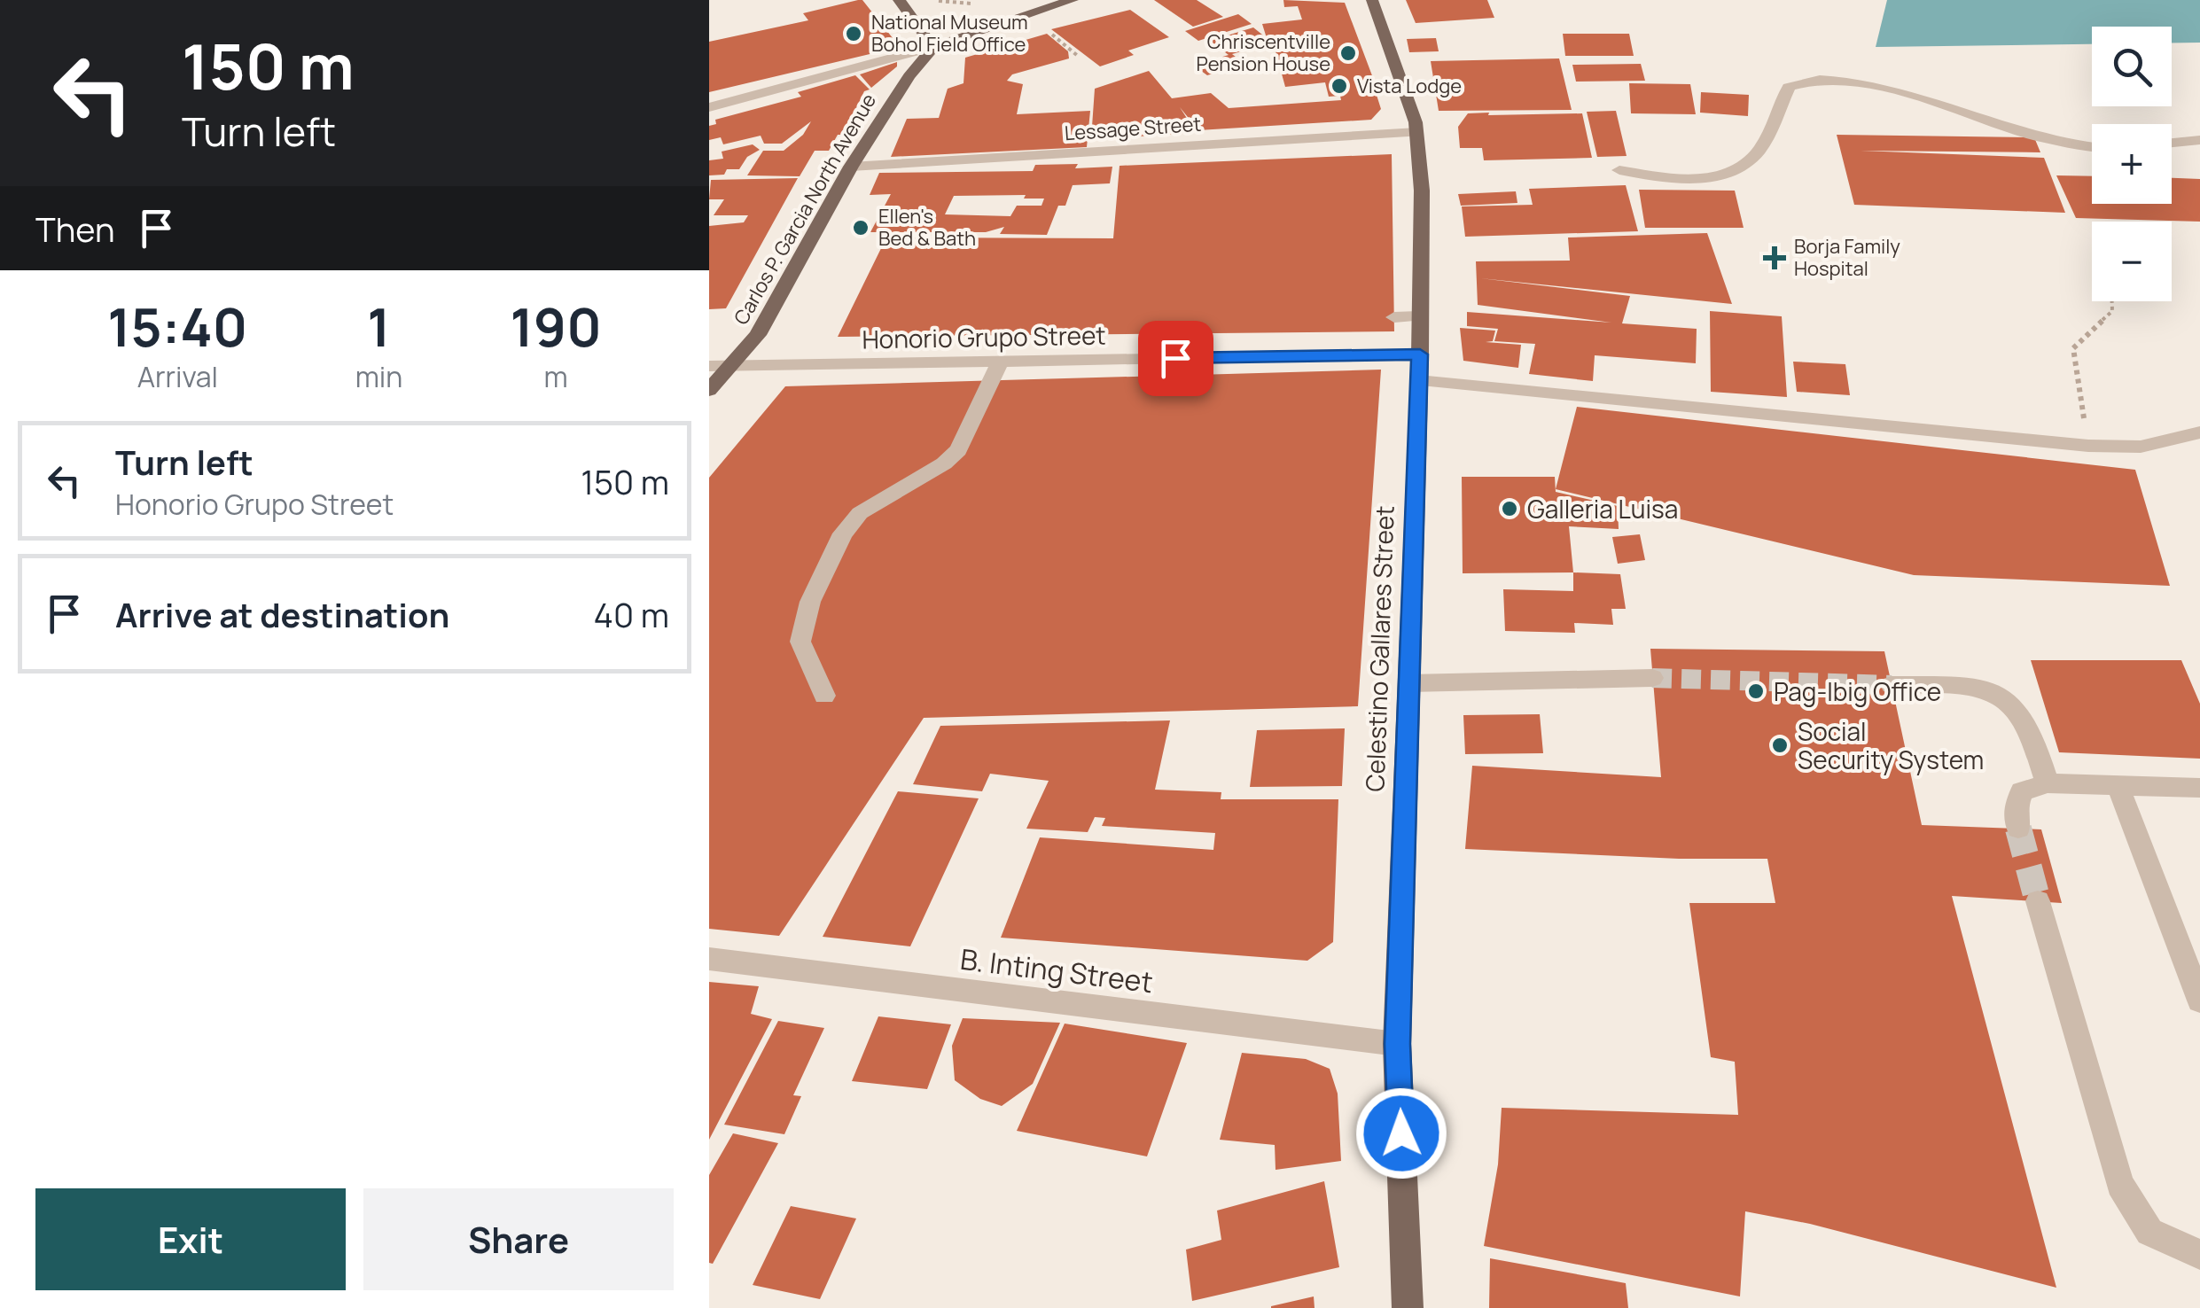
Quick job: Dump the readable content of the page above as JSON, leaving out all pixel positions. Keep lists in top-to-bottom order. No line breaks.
{"streets":{"main road":["Carlos P. Garcia North Avenue","Celestino Gallares Street"],"street":["Lessage Street","Honorio Grupo Street","B. Inting Street"]},"crossings":[["Lessage Street","Carlos P. Garcia North Avenue"],["Lessage Street","Celestino Gallares Street"],["Carlos P. Garcia North Avenue","Honorio Grupo Street"],["Honorio Grupo Street","Celestino Gallares Street"],["Celestino Gallares Street","B. Inting Street"]],"places":{"other":["National Museum Bohol Field Office","Chriscentville Pension House","Vista Lodge","Ellen's Bed & Bath","Galleria Luisa","Pag-Ibig Office","Social Security System"],"health":["Borja Family Hospital"]},"page":{"turn":["150 m","Turn left"],"map_buttons":["+","−"],"then":"Then","eta":["15:40","Arrival","1","min","190","m"],"list":[{"name":"Turn left","note":"Honorio Grupo Street","value":"150 m"},{"name":"Arrive at destination","value":"40 m"}],"buttons":["Exit","Share"]}}
